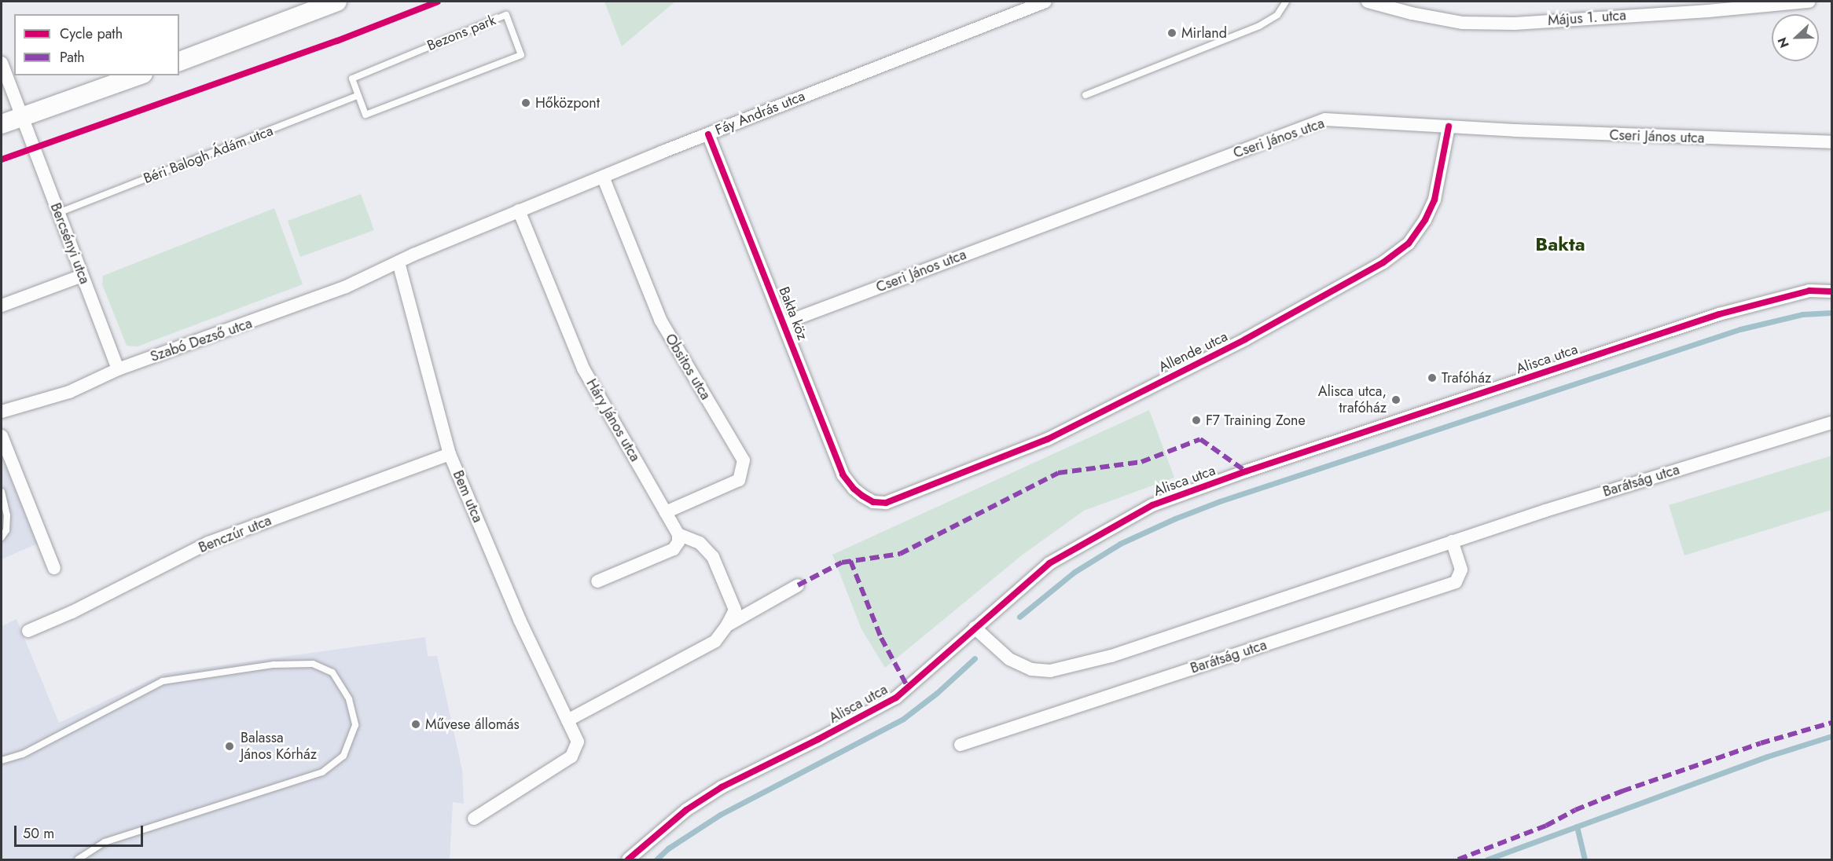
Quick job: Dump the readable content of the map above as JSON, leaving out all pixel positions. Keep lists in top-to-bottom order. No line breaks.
{"streets":{"street":["Május 1. utca","Fáy András utca","Cseri János utca","Bercsényi utca","Bakta köz","Szabó Dezső utca","Allende utca","Alisca utca","Obsitos utca","Háry János utca","Barátság utca","Bem utca","Benczúr utca"],"lane":["Bezons park","Béri Balogh Ádám utca"]},"crossings":[["Bezons park","Béri Balogh Ádám utca"],["Fáy András utca","Bakta köz"],["Fáy András utca","Szabó Dezső utca"],["Fáy András utca","Obsitos utca"],["Fáy András utca","Háry János utca"],["Fáy András utca","Bem utca"],["Cseri János utca","Bakta köz"],["Cseri János utca","Allende utca"],["Béri Balogh Ádám utca","Bercsényi utca"],["Bercsényi utca","Szabó Dezső utca"],["Bakta köz","Allende utca"],["Szabó Dezső utca","Bem utca"],["Alisca utca","Barátság utca"],["Obsitos utca","Háry János utca"],["Bem utca","Benczúr utca"]],"districts":["Bakta"],"places":["Mirland","Hőközpont","Trafóház","Alisca utca, trafóház","F7 Training Zone","Művese állomás","Balassa János Kórház"],"legend":["Cycle path","Path"],"scale_bar":"50 m","north":"left"}
